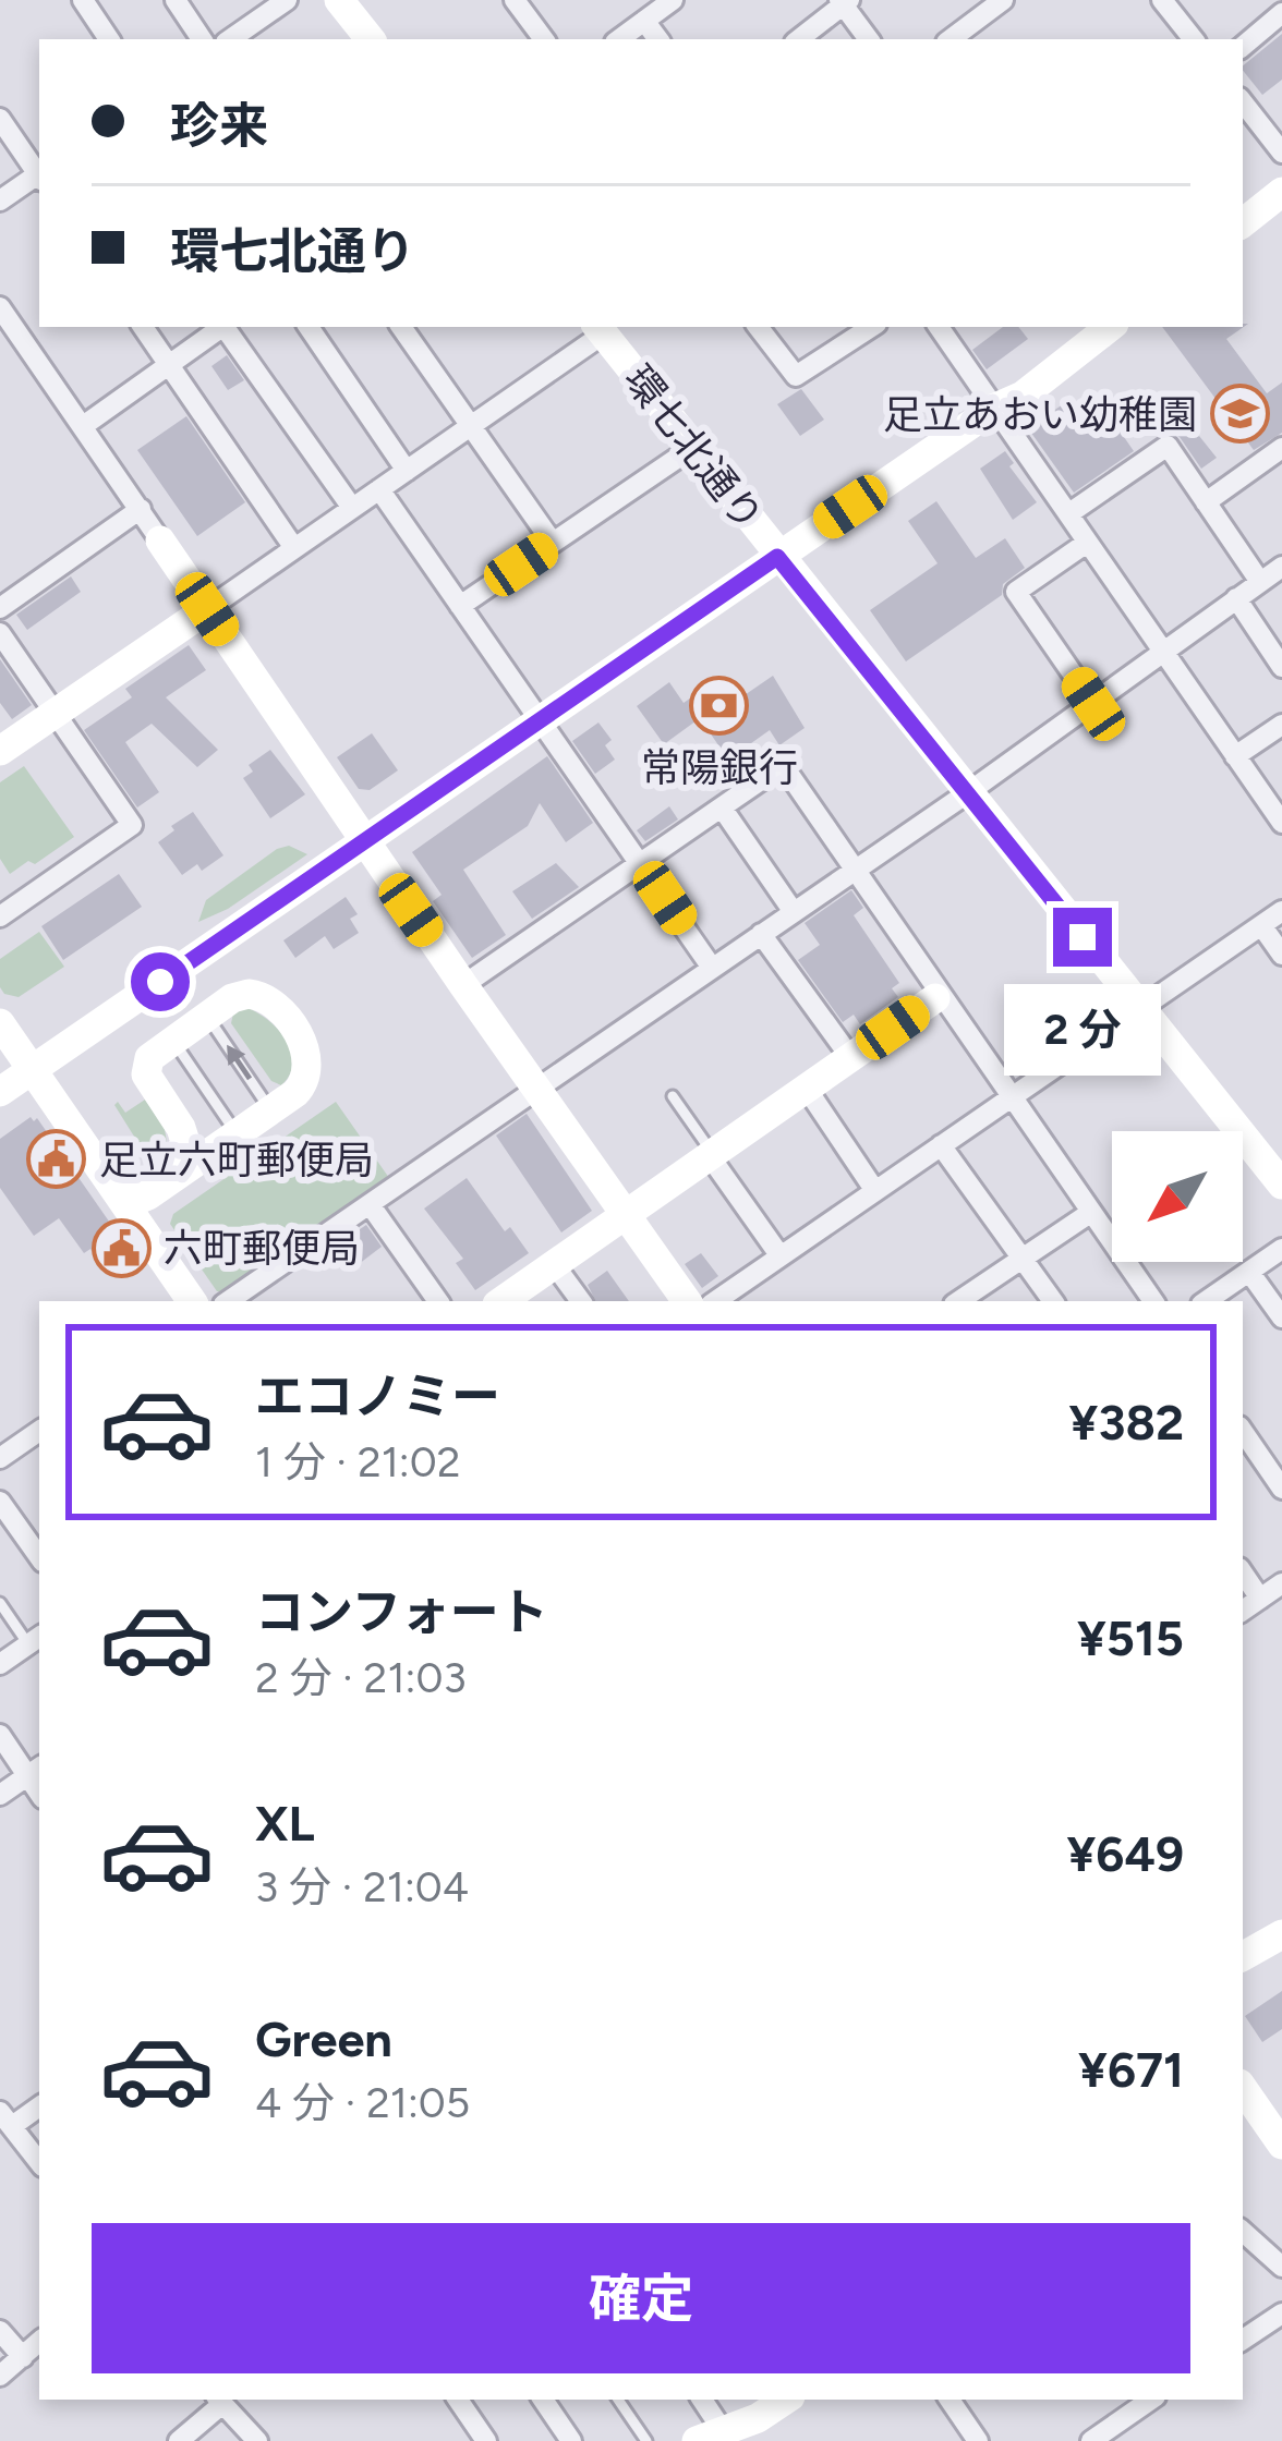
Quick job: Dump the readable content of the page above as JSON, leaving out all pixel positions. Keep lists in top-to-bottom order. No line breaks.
{"streets":{"street":["環七北通り"]},"places":{"school or university":["足立あおい幼稚園"],"bank":["常陽銀行"],"public building":["足立六町郵便局","六町郵便局"]},"north":"bottom left","page":{"banner":["珍来","環七北通り"],"bubble":"2 分","list":[{"name":"エコノミー","note":"1 分 · 21:02","value":"¥382"},{"name":"コンフォート","note":"2 分 · 21:03","value":"¥515"},{"name":"XL","note":"3 分 · 21:04","value":"¥649"},{"name":"Green","note":"4 分 · 21:05","value":"¥671"}],"buttons":"確定"}}
